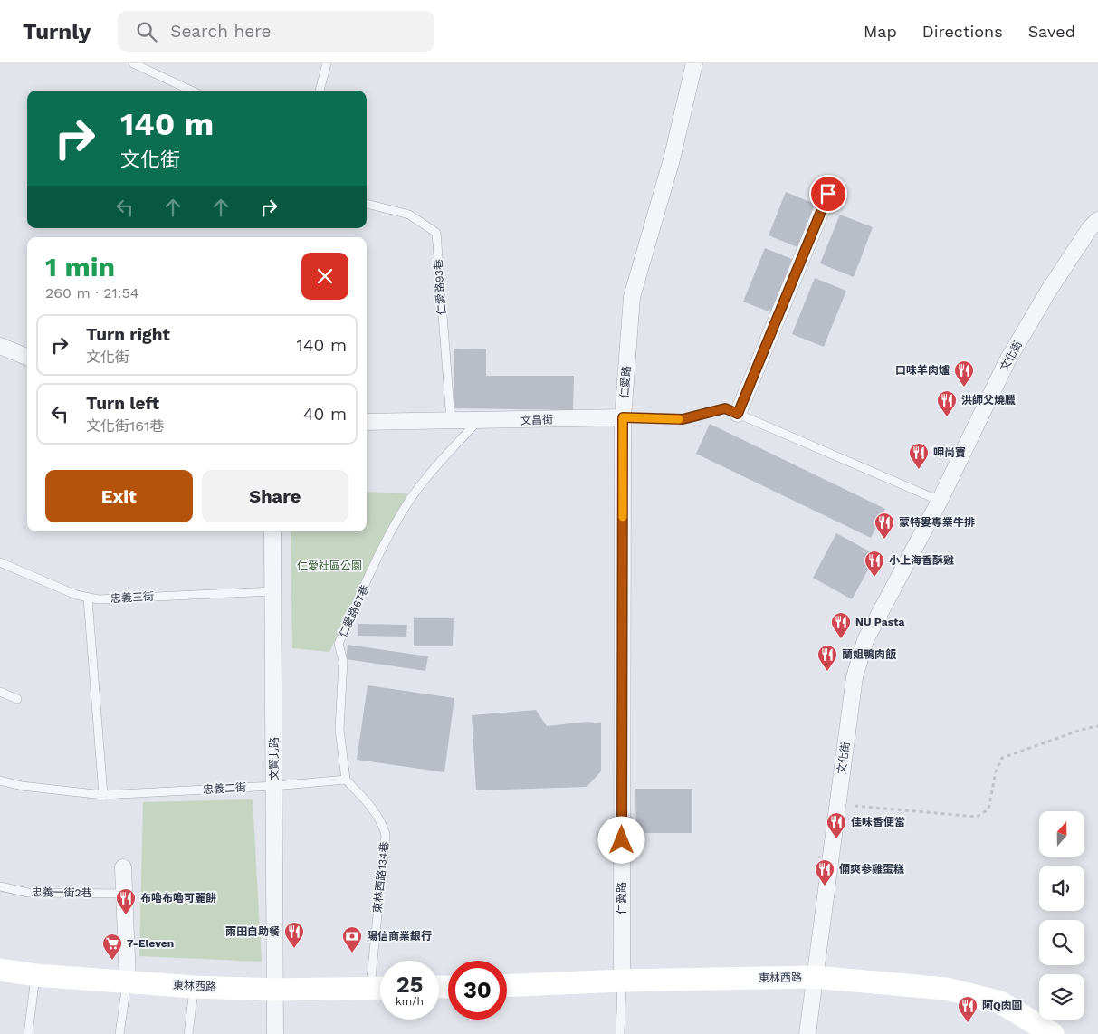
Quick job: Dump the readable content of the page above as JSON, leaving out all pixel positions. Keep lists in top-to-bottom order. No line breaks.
{"streets":{"street":["文化街","仁愛路","文昌街","文賢北路","東林西路"],"lane":["仁愛路93巷","忠義三街","仁愛路67巷","忠義二街","東林西路134巷","忠義一街2巷"]},"crossings":[["仁愛路93巷","文昌街"],["文化街","東林西路"],["仁愛路","文昌街"],["仁愛路","東林西路"],["文昌街","仁愛路67巷"],["忠義三街","文賢北路"],["仁愛路67巷","忠義二街"],["仁愛路67巷","東林西路134巷"],["文賢北路","忠義二街"],["文賢北路","東林西路"],["忠義二街","東林西路134巷"]],"parks":["仁愛社區公園"],"places":{"restaurant":["口味羊肉爐","洪師父燒臘","呷尚寶","蒙特婁專業牛排","小上海香酥雞","NU Pasta","蘭姐鴨肉飯","佳味香便當","倆爽参雞蛋糕","布嚕布嚕可麗餅","雨田自助餐","阿Q肉圓"],"bank":["陽信商業銀行"],"supermarket":["7-Eleven"]},"north":"top","page":{"header":"Turnly","search":"Search here","nav":["Map","Directions","Saved"],"turn":["140 m","文化街"],"heading":["1 min","260 m · 21:54"],"list":[{"name":"Turn right","note":"文化街","value":"140 m"},{"name":"Turn left","note":"文化街161巷","value":"40 m"}],"buttons":["Exit","Share"],"speed":"25 km/h","limit":"30"}}
